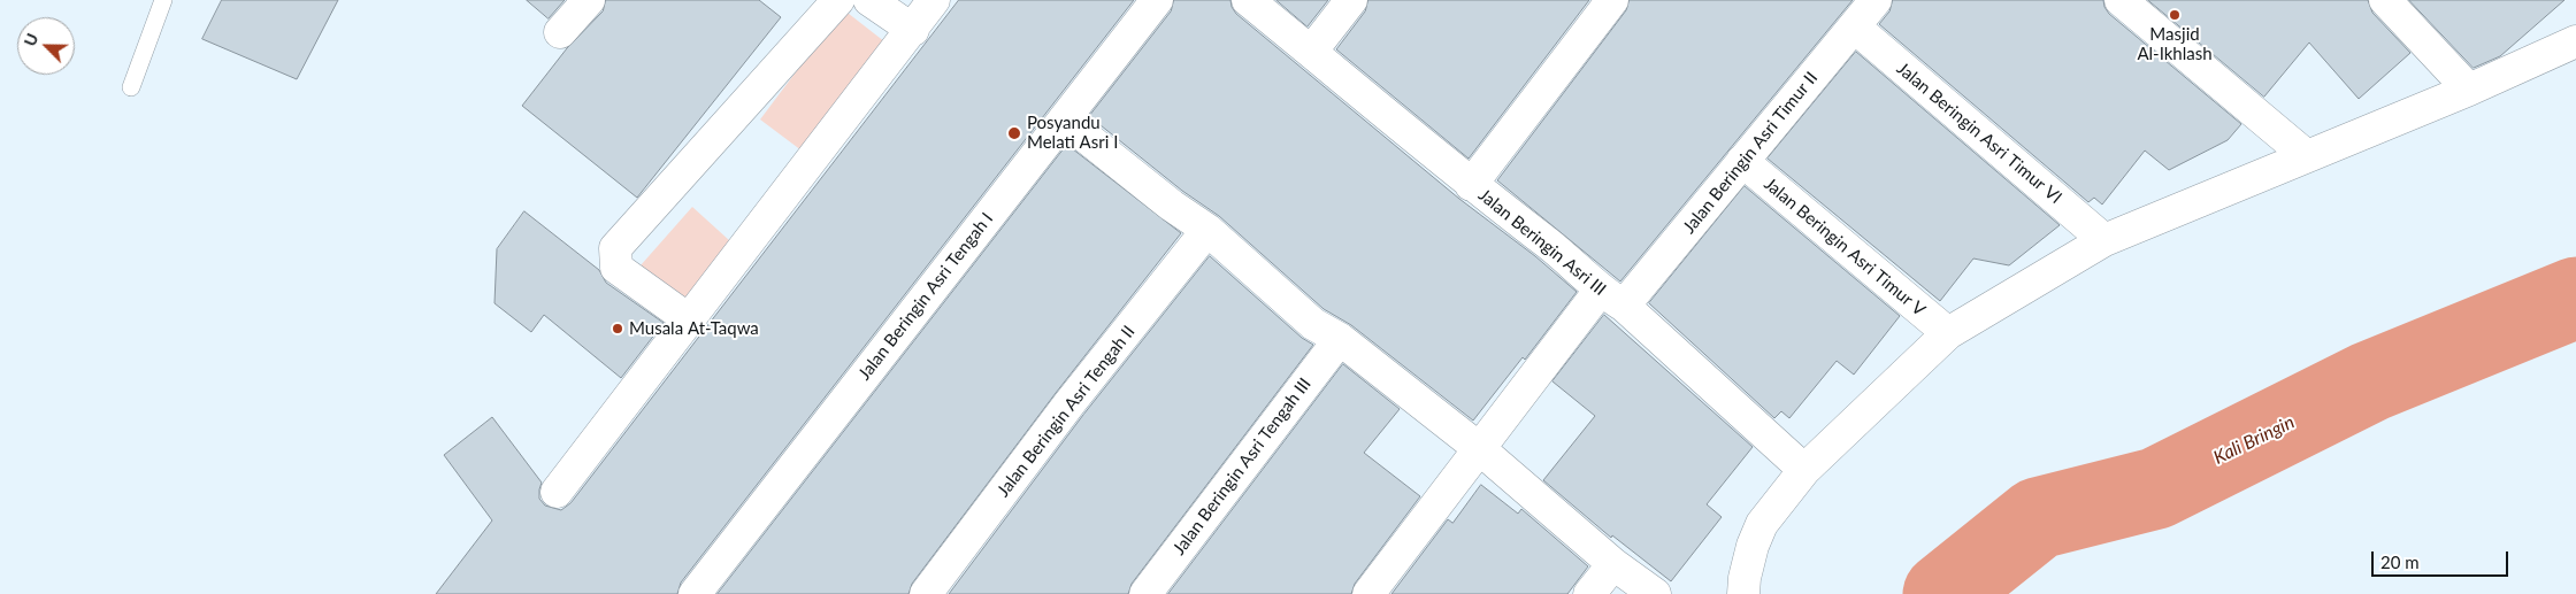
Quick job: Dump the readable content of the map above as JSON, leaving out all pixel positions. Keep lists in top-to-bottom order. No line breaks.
{"streets":{"street":["Jalan Beringin Asri Timur VI","Jalan Beringin Asri Timur II","Jalan Beringin Asri III","Jalan Beringin Asri Timur V","Jalan Beringin Asri Tengah I","Jalan Beringin Asri Tengah II","Jalan Beringin Asri Tengah III"]},"crossings":[["Jalan Beringin Asri Timur VI","Jalan Beringin Asri Timur II"],["Jalan Beringin Asri Timur II","Jalan Beringin Asri III"],["Jalan Beringin Asri Timur II","Jalan Beringin Asri Timur V"]],"water":["Kali Bringin"],"places":["Masjid Al-Ikhlash","Posyandu Melati Asri I","Musala At-Taqwa"],"scale_bar":"20 m","north":"top left"}
